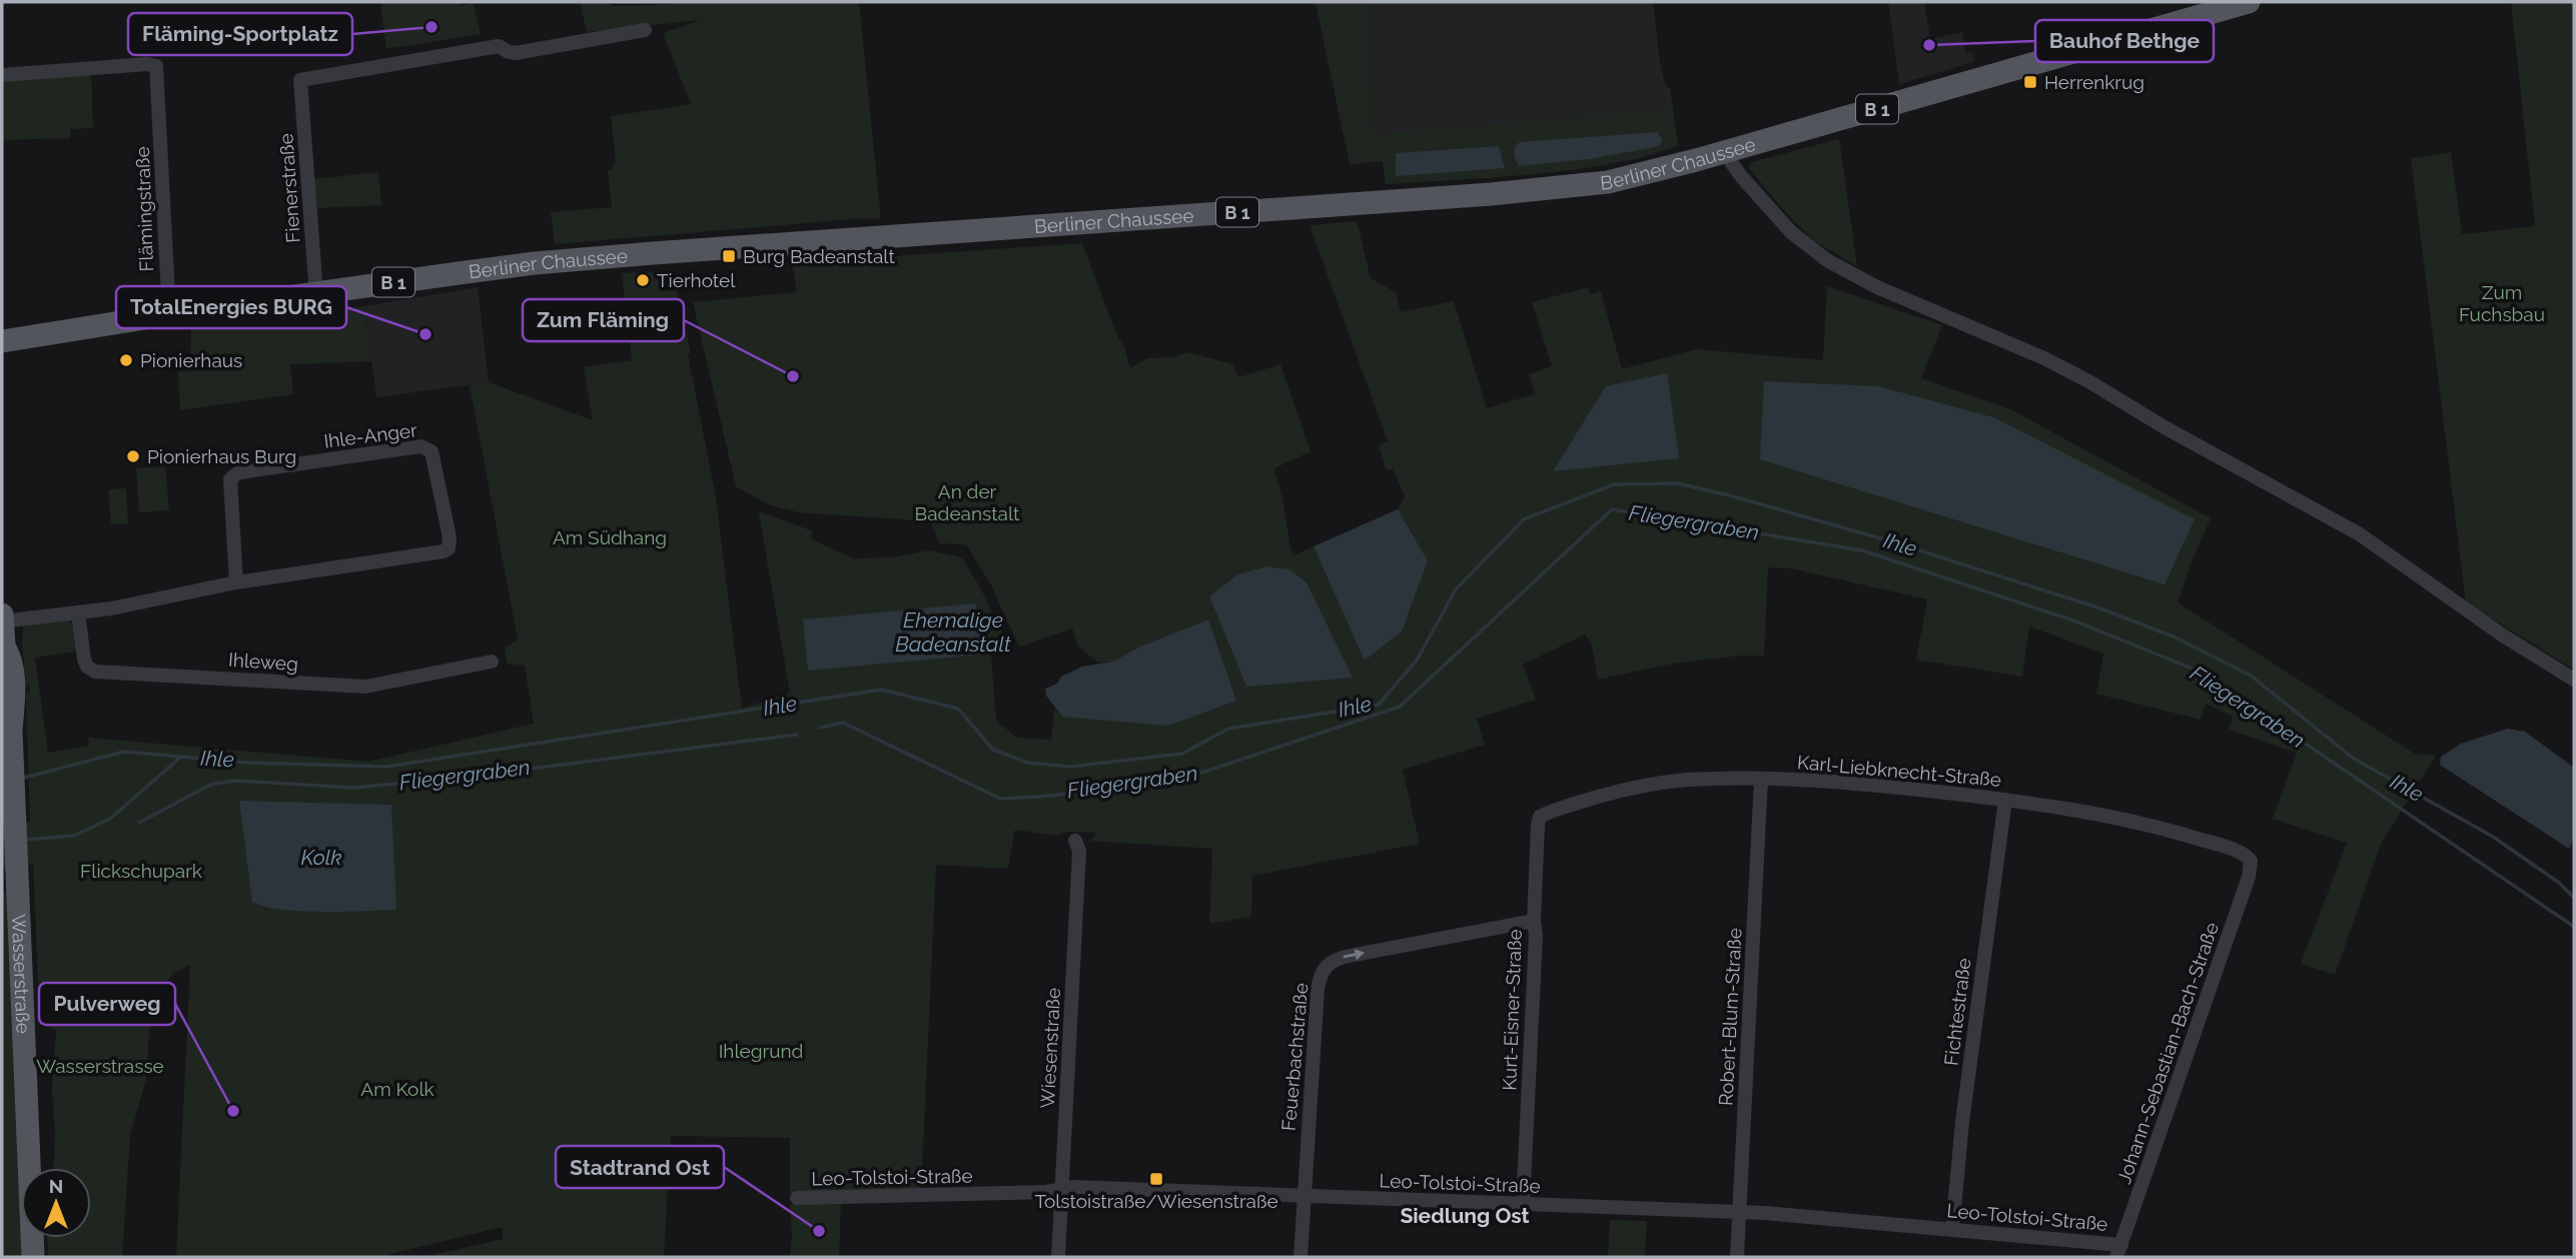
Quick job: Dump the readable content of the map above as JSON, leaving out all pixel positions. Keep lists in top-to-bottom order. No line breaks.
{"streets":{"main road":["B 1","Berliner Chaussee","Wasserstraße"],"street":["Fienerstraße","Flämingstraße","Ihle-Anger","Ihleweg","Karl-Liebknecht-Straße","Kurt-Eisner-Straße","Fichtestraße","Robert-Blum-Straße","Wiesenstraße","Johann-Sebastian-Bach-Straße","Feuerbachstraße","Leo-Tolstoi-Straße"]},"crossings":[["Berliner Chaussee","Fienerstraße"],["Berliner Chaussee","Flämingstraße"],["Ihle-Anger","Ihleweg"],["Ihle-Anger","Wasserstraße"],["Karl-Liebknecht-Straße","Kurt-Eisner-Straße"],["Karl-Liebknecht-Straße","Fichtestraße"],["Karl-Liebknecht-Straße","Robert-Blum-Straße"],["Karl-Liebknecht-Straße","Johann-Sebastian-Bach-Straße"],["Kurt-Eisner-Straße","Feuerbachstraße"],["Kurt-Eisner-Straße","Leo-Tolstoi-Straße"],["Fichtestraße","Leo-Tolstoi-Straße"],["Robert-Blum-Straße","Leo-Tolstoi-Straße"],["Wiesenstraße","Leo-Tolstoi-Straße"],["Johann-Sebastian-Bach-Straße","Leo-Tolstoi-Straße"],["Feuerbachstraße","Leo-Tolstoi-Straße"]],"one_way":["Feuerbachstraße"],"districts":["Siedlung Ost"],"water":["Fliegergraben","Ihle","Ehemalige Badeanstalt","Kolk"],"parks":["Zum Fuchsbau","An der Badeanstalt","Am Südhang","Flickschupark","Ihlegrund","Wasserstrasse","Am Kolk"],"places":{"other":["Fläming-Sportplatz","Bauhof Bethge","Tierhotel","TotalEnergies BURG","Pionierhaus","Zum Fläming","Pionierhaus Burg","Pulverweg","Stadtrand Ost"],"transit":["Herrenkrug","Burg Badeanstalt","Tolstoistraße/Wiesenstraße"]},"north":"top"}
